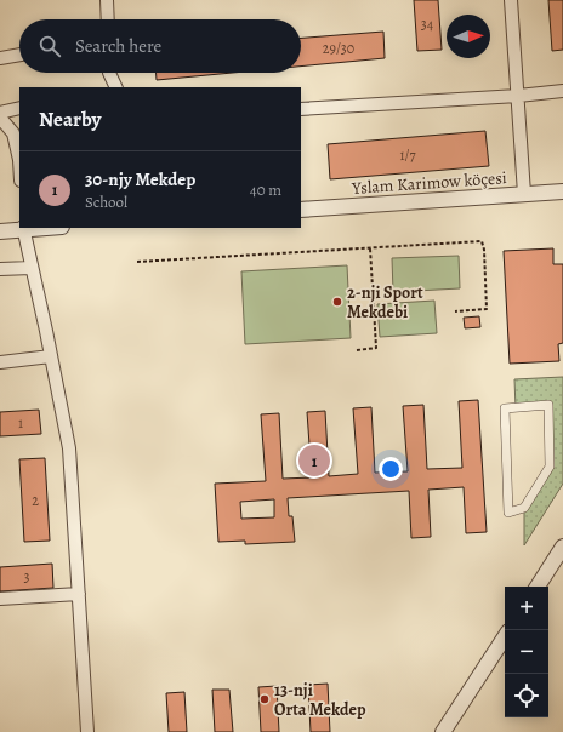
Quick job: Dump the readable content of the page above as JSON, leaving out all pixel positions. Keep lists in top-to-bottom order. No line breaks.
{"streets":{"street":["Yslam Karimow köçesi"]},"places":["2-nji Sport Mekdebi","13-nji Orta Mekdep"],"house_numbers":["34","29/30","1/7","1","2","3"],"north":"right","page":{"search":"Search here","heading":"Nearby","list":[{"mark":"1","name":"30-njy Mekdep","note":"School","value":"40 m"}],"pins":"1","map_buttons":["+","−"]}}
